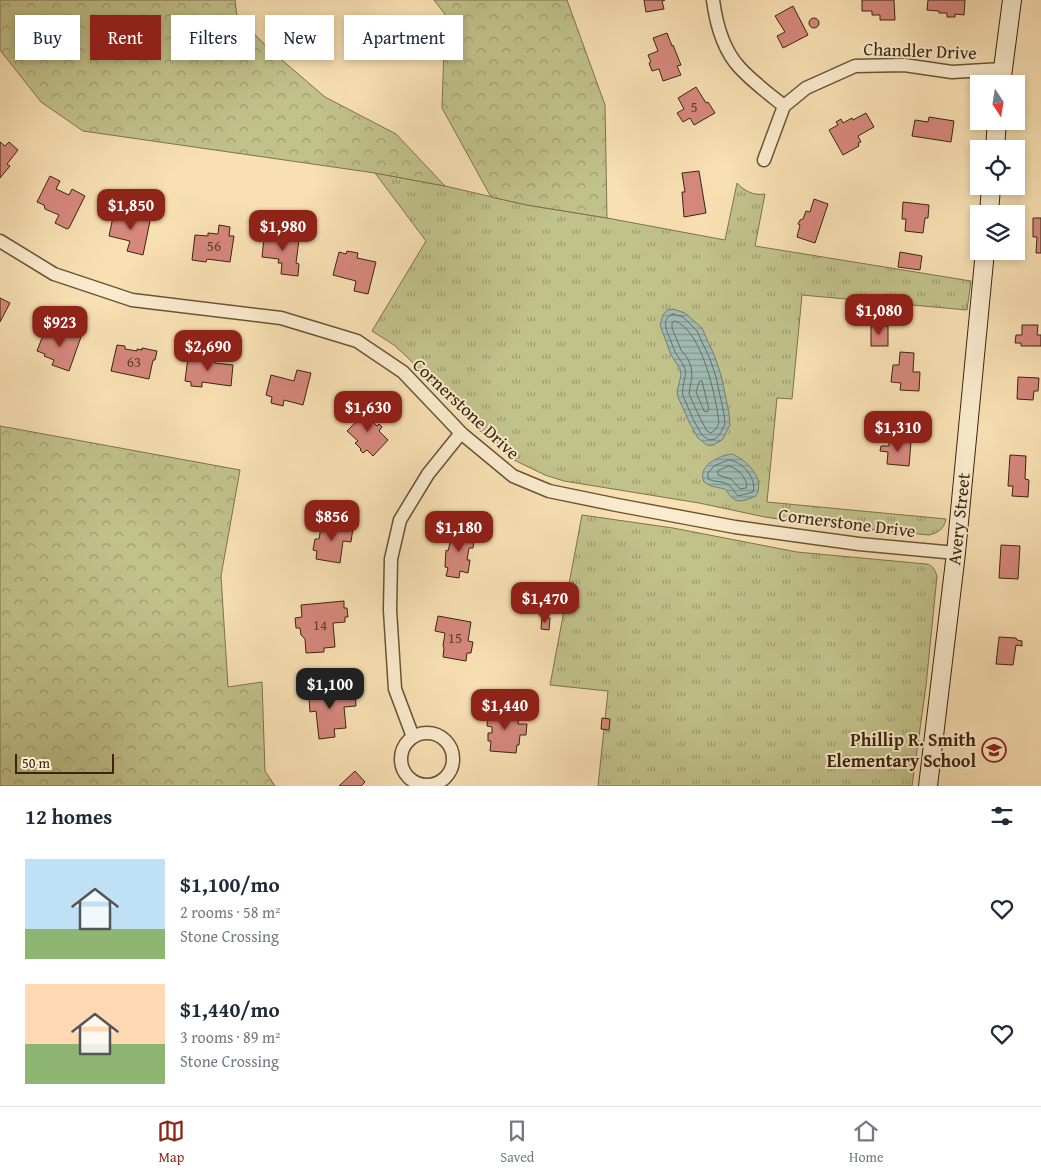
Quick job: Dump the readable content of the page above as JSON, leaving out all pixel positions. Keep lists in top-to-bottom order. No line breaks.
{"streets":{"main road":["Avery Street"],"street":["Chandler Drive","Cornerstone Drive"]},"crossings":[["Cornerstone Drive","Avery Street"]],"places":{"school or university":["Phillip R. Smith Elementary School"]},"house_numbers":["5","56","63","14","15"],"scale_bar":"50 m","north":"bottom","page":{"chip":["Buy","Rent","Filters","New","Apartment"],"price":["$1,850","$1,980","$1,080","$923","$2,690","$1,630","$1,310","$856","$1,180","$1,470","$1,100","$1,440"],"scale":"50 m","heading":"12 homes","list":[{"name":"$1,100/mo","note":"2 rooms · 58 m² · Stone Crossing"},{"name":"$1,440/mo","note":"3 rooms · 89 m² · Stone Crossing"}],"tabs":["Map","Saved","Home"]}}
